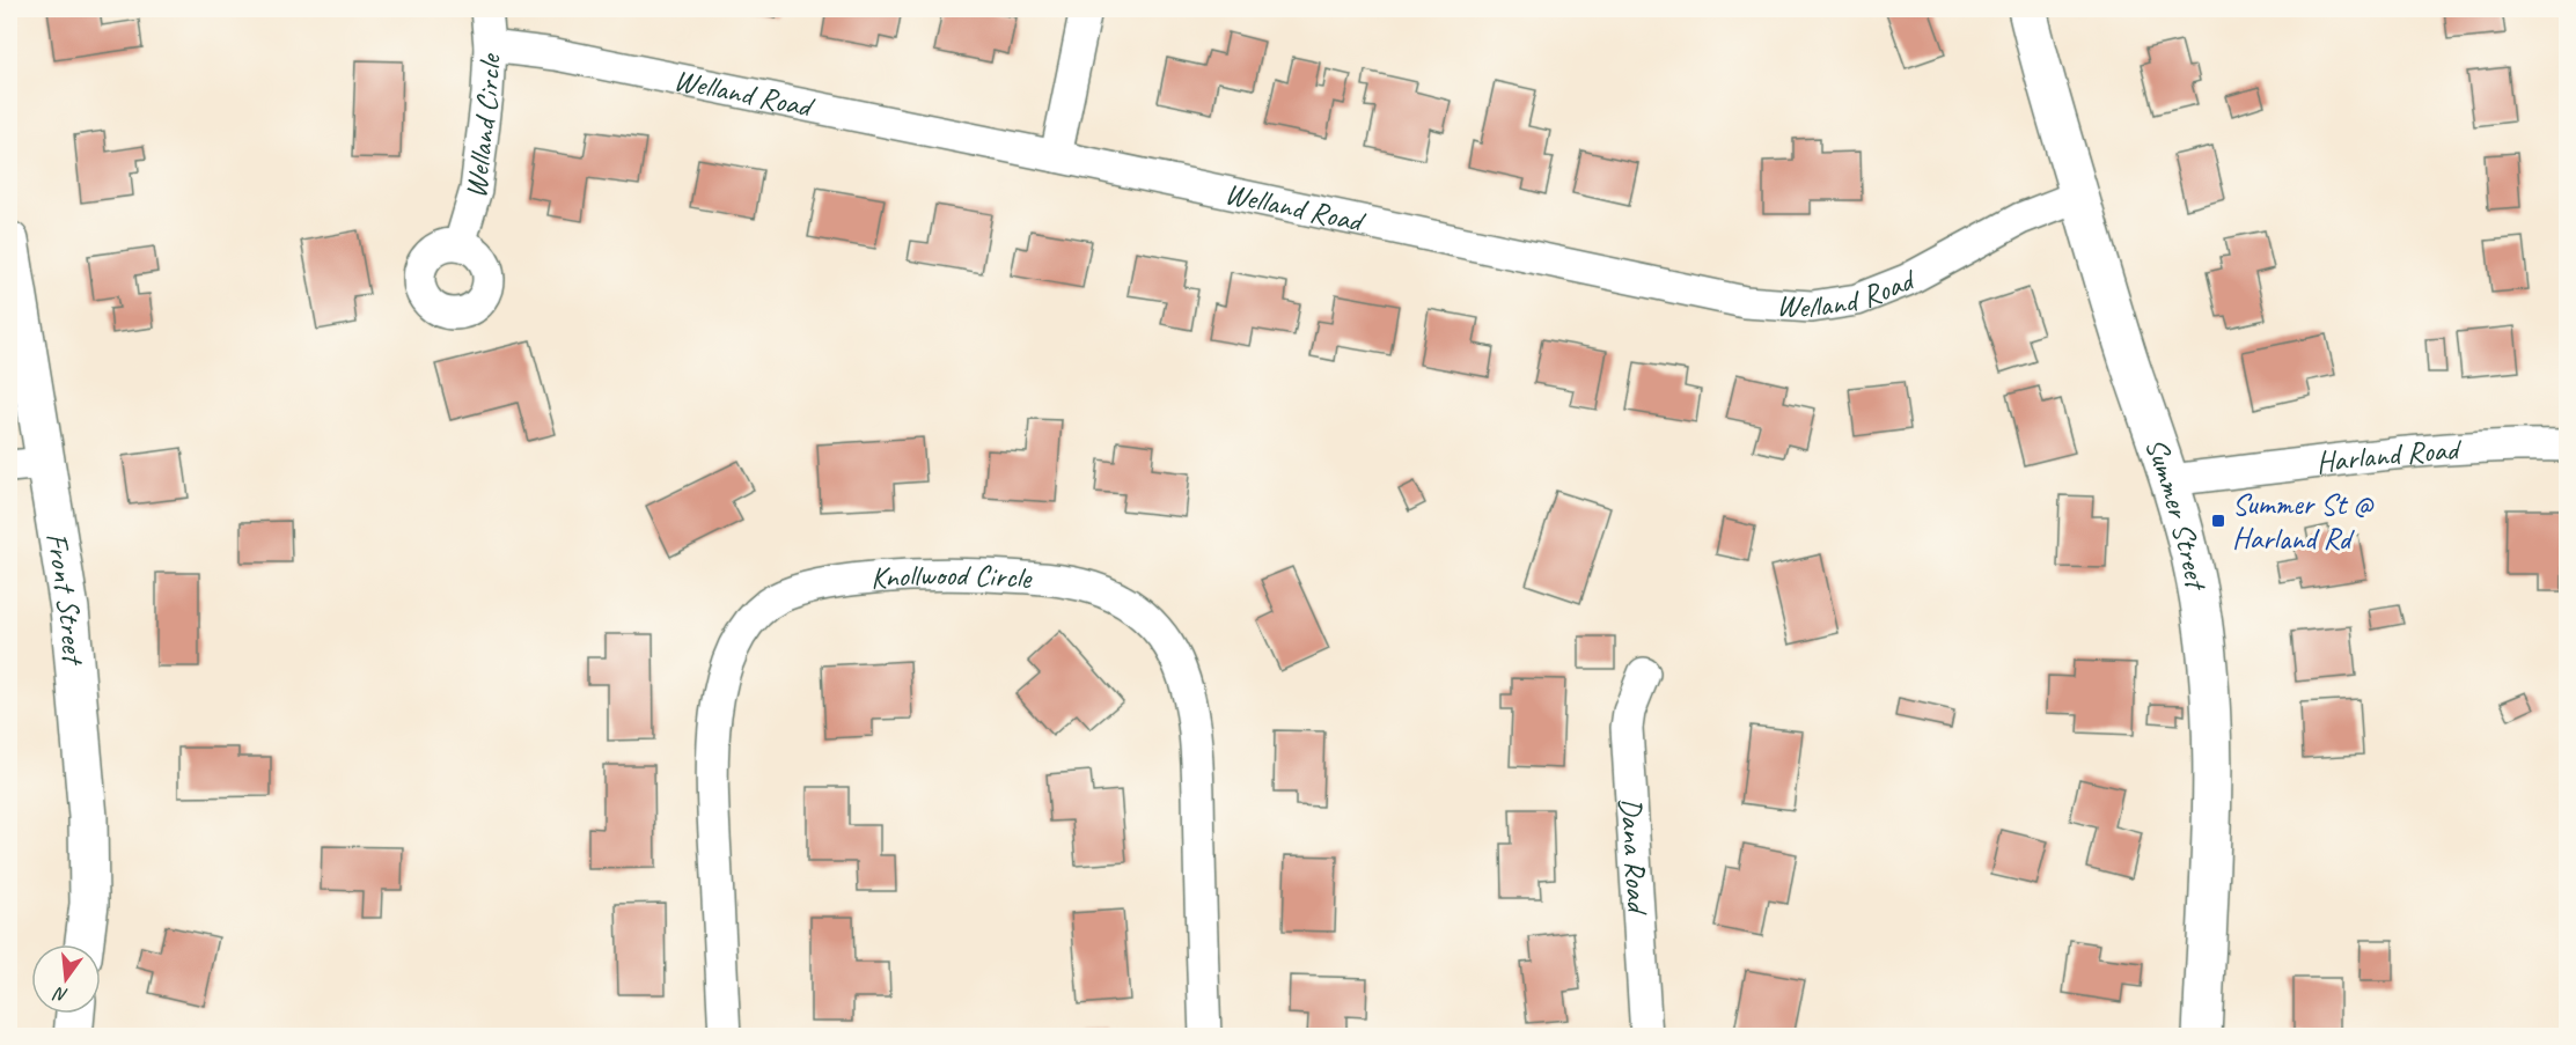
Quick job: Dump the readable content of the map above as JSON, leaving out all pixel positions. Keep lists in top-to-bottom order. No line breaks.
{"streets":{"street":["Welland Road","Welland Circle","Harland Road","Summer Street","Knollwood Circle","Front Street","Dana Road"]},"crossings":[["Welland Road","Welland Circle"],["Welland Road","Summer Street"],["Harland Road","Summer Street"]],"places":{"transit":["Summer St @ Harland Rd"]},"north":"bottom"}
